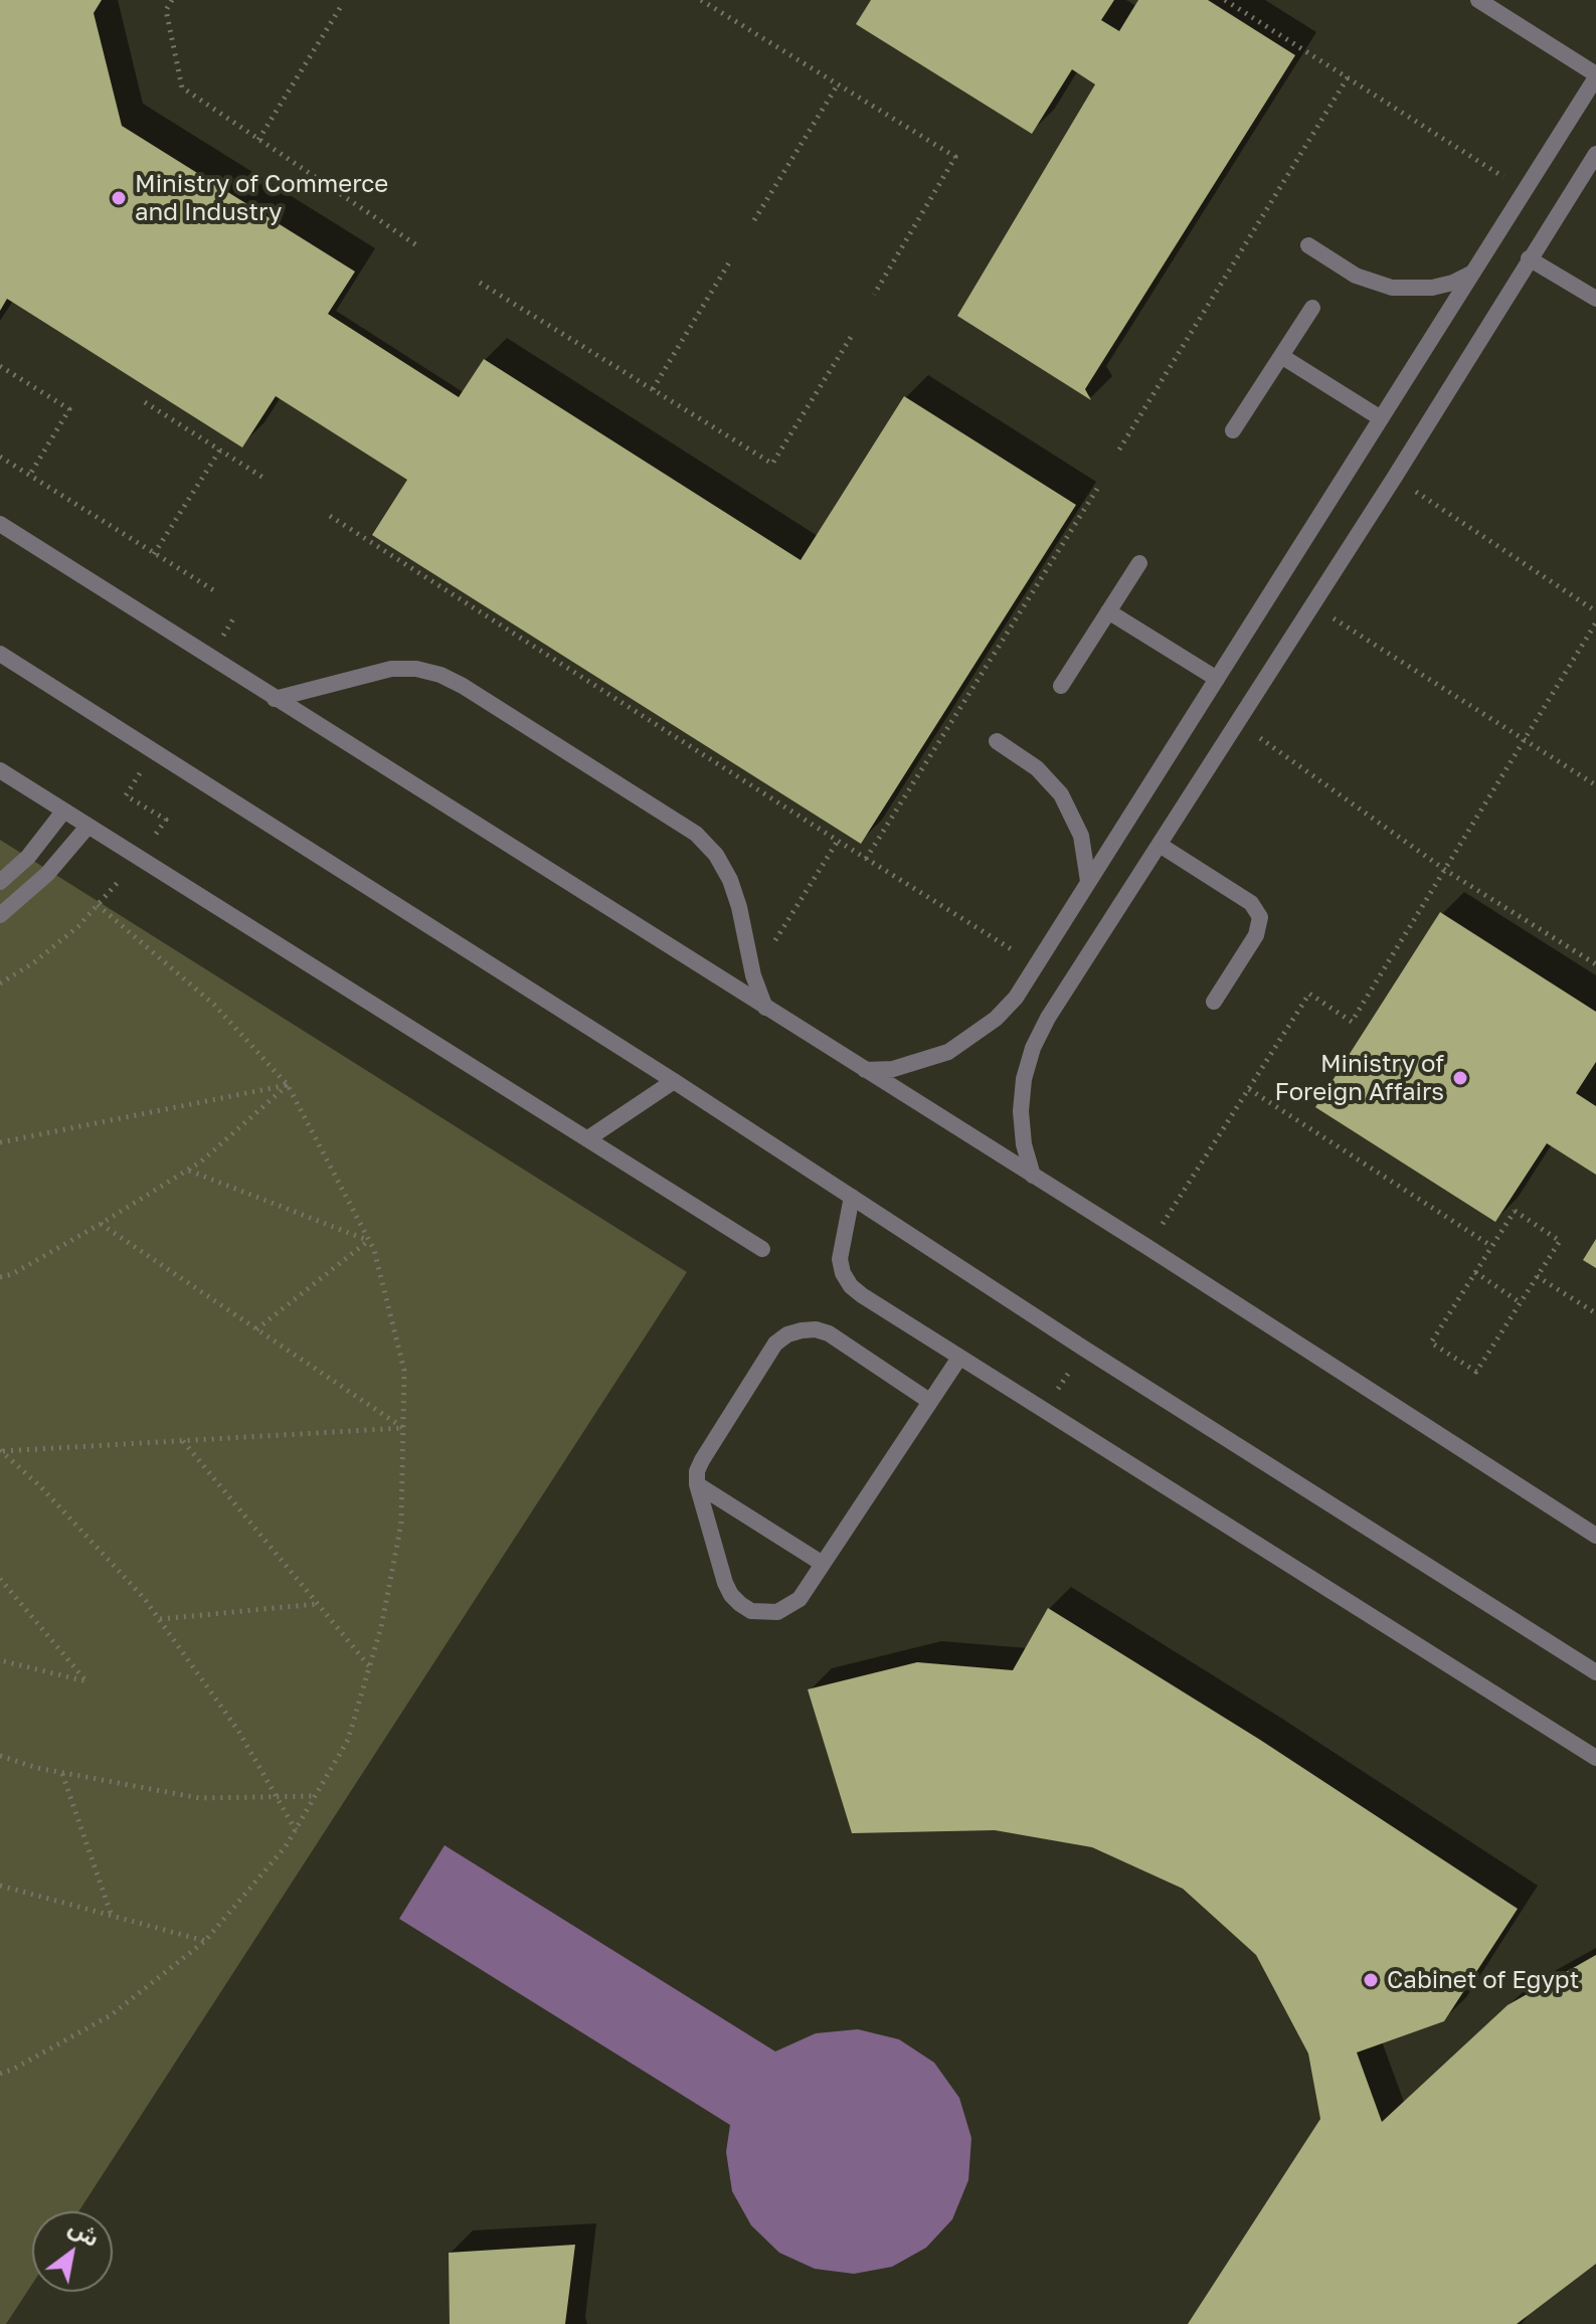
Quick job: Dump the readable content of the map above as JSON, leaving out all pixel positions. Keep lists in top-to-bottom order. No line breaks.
{"places":["Ministry of Commerce and Industry","Ministry of Foreign Affairs","Cabinet of Egypt"],"north":"top right"}
